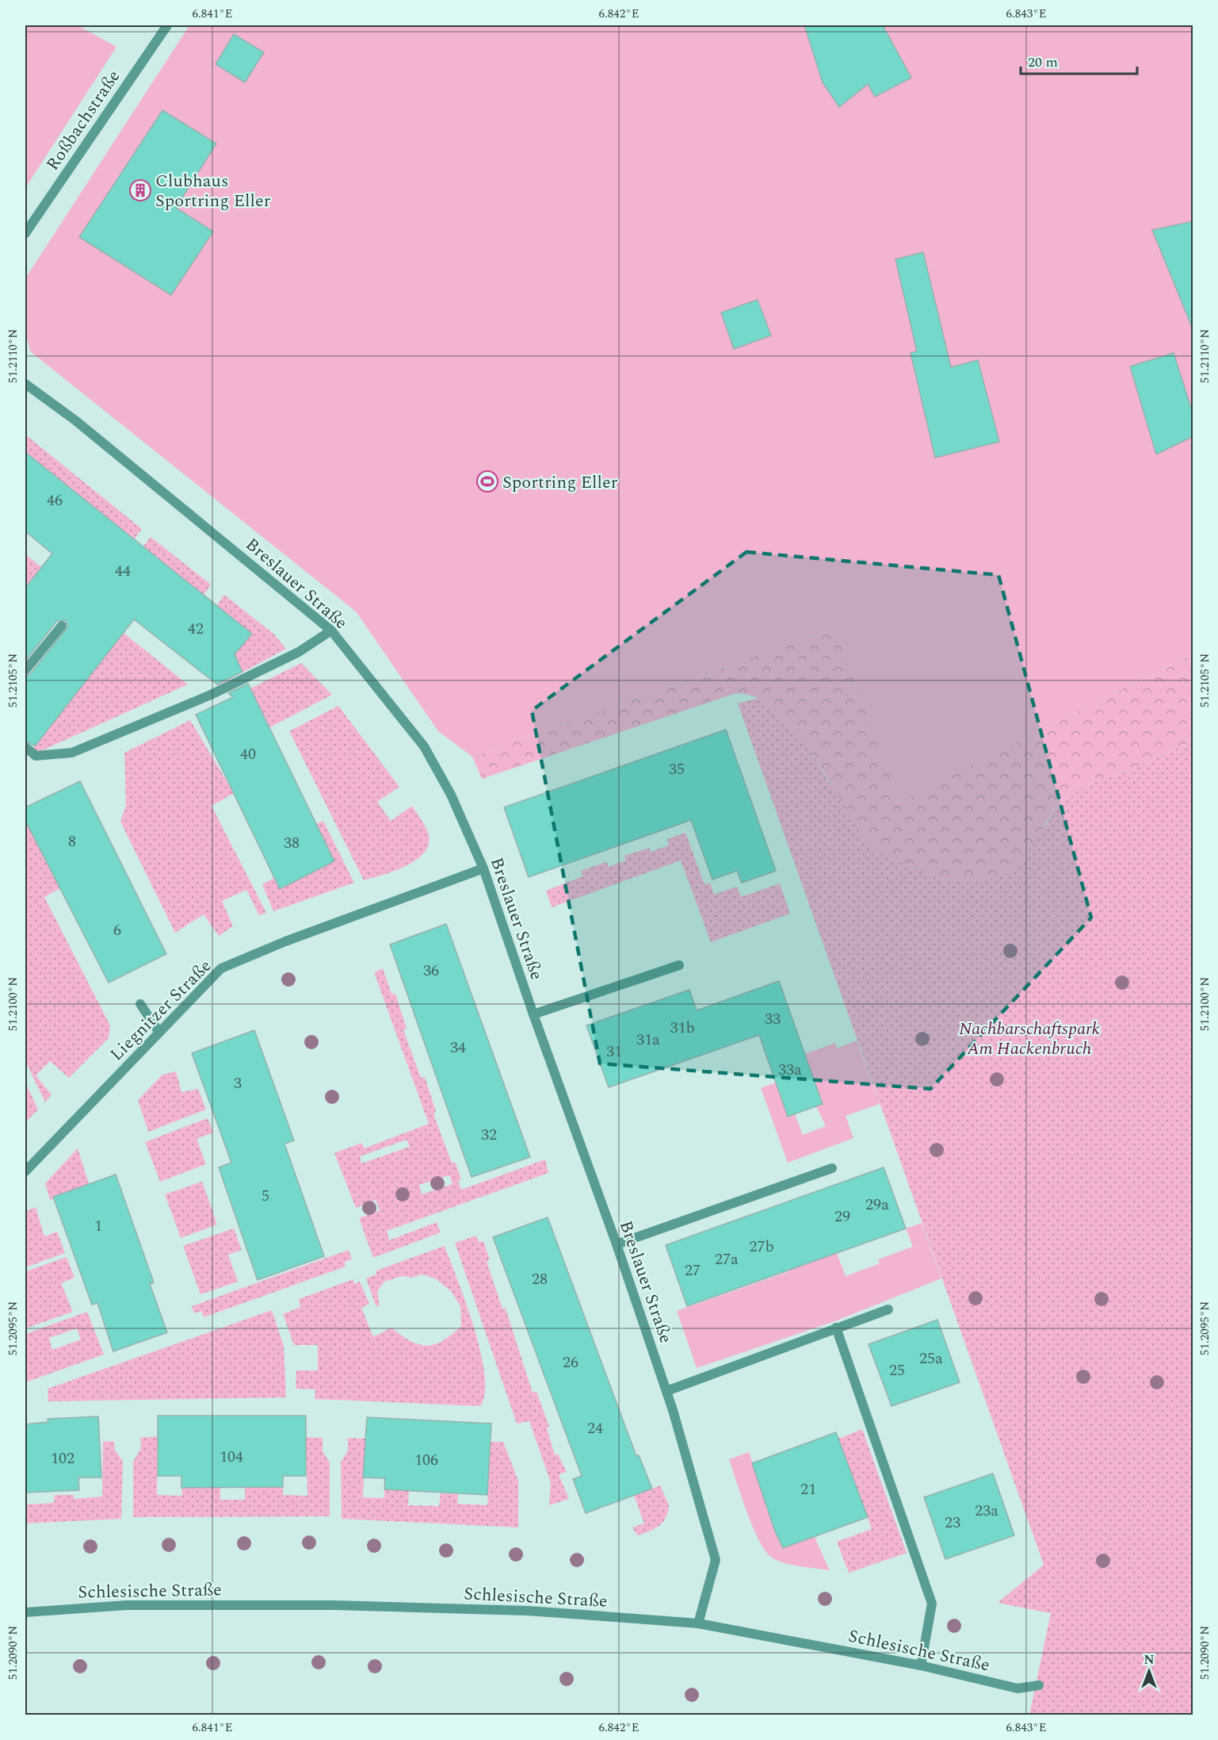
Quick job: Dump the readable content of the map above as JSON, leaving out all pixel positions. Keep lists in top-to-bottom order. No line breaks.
{"streets":{"street":["Roßbachstraße","Breslauer Straße","Liegnitzer Straße","Schlesische Straße"]},"crossings":[["Breslauer Straße","Liegnitzer Straße"],["Breslauer Straße","Schlesische Straße"]],"parks":["Nachbarschaftspark Am Hackenbruch"],"places":{"building":["Clubhaus Sportring Eller"],"sports":["Sportring Eller"]},"house_numbers":["46","44","42","40","35","8","38","6","36","33","31b","31a","34","31","33a","3","32","5","29a","29","1","27b","27a","27","28","25a","26","25","24","104","102","106","21","23a","23"],"scale_bar":"20 m","north":"top","coordinates":["6.841°E","6.842°E","6.843°E","51.2110°N","51.2105°N","51.2100°N","51.2095°N","51.2090°N"]}
